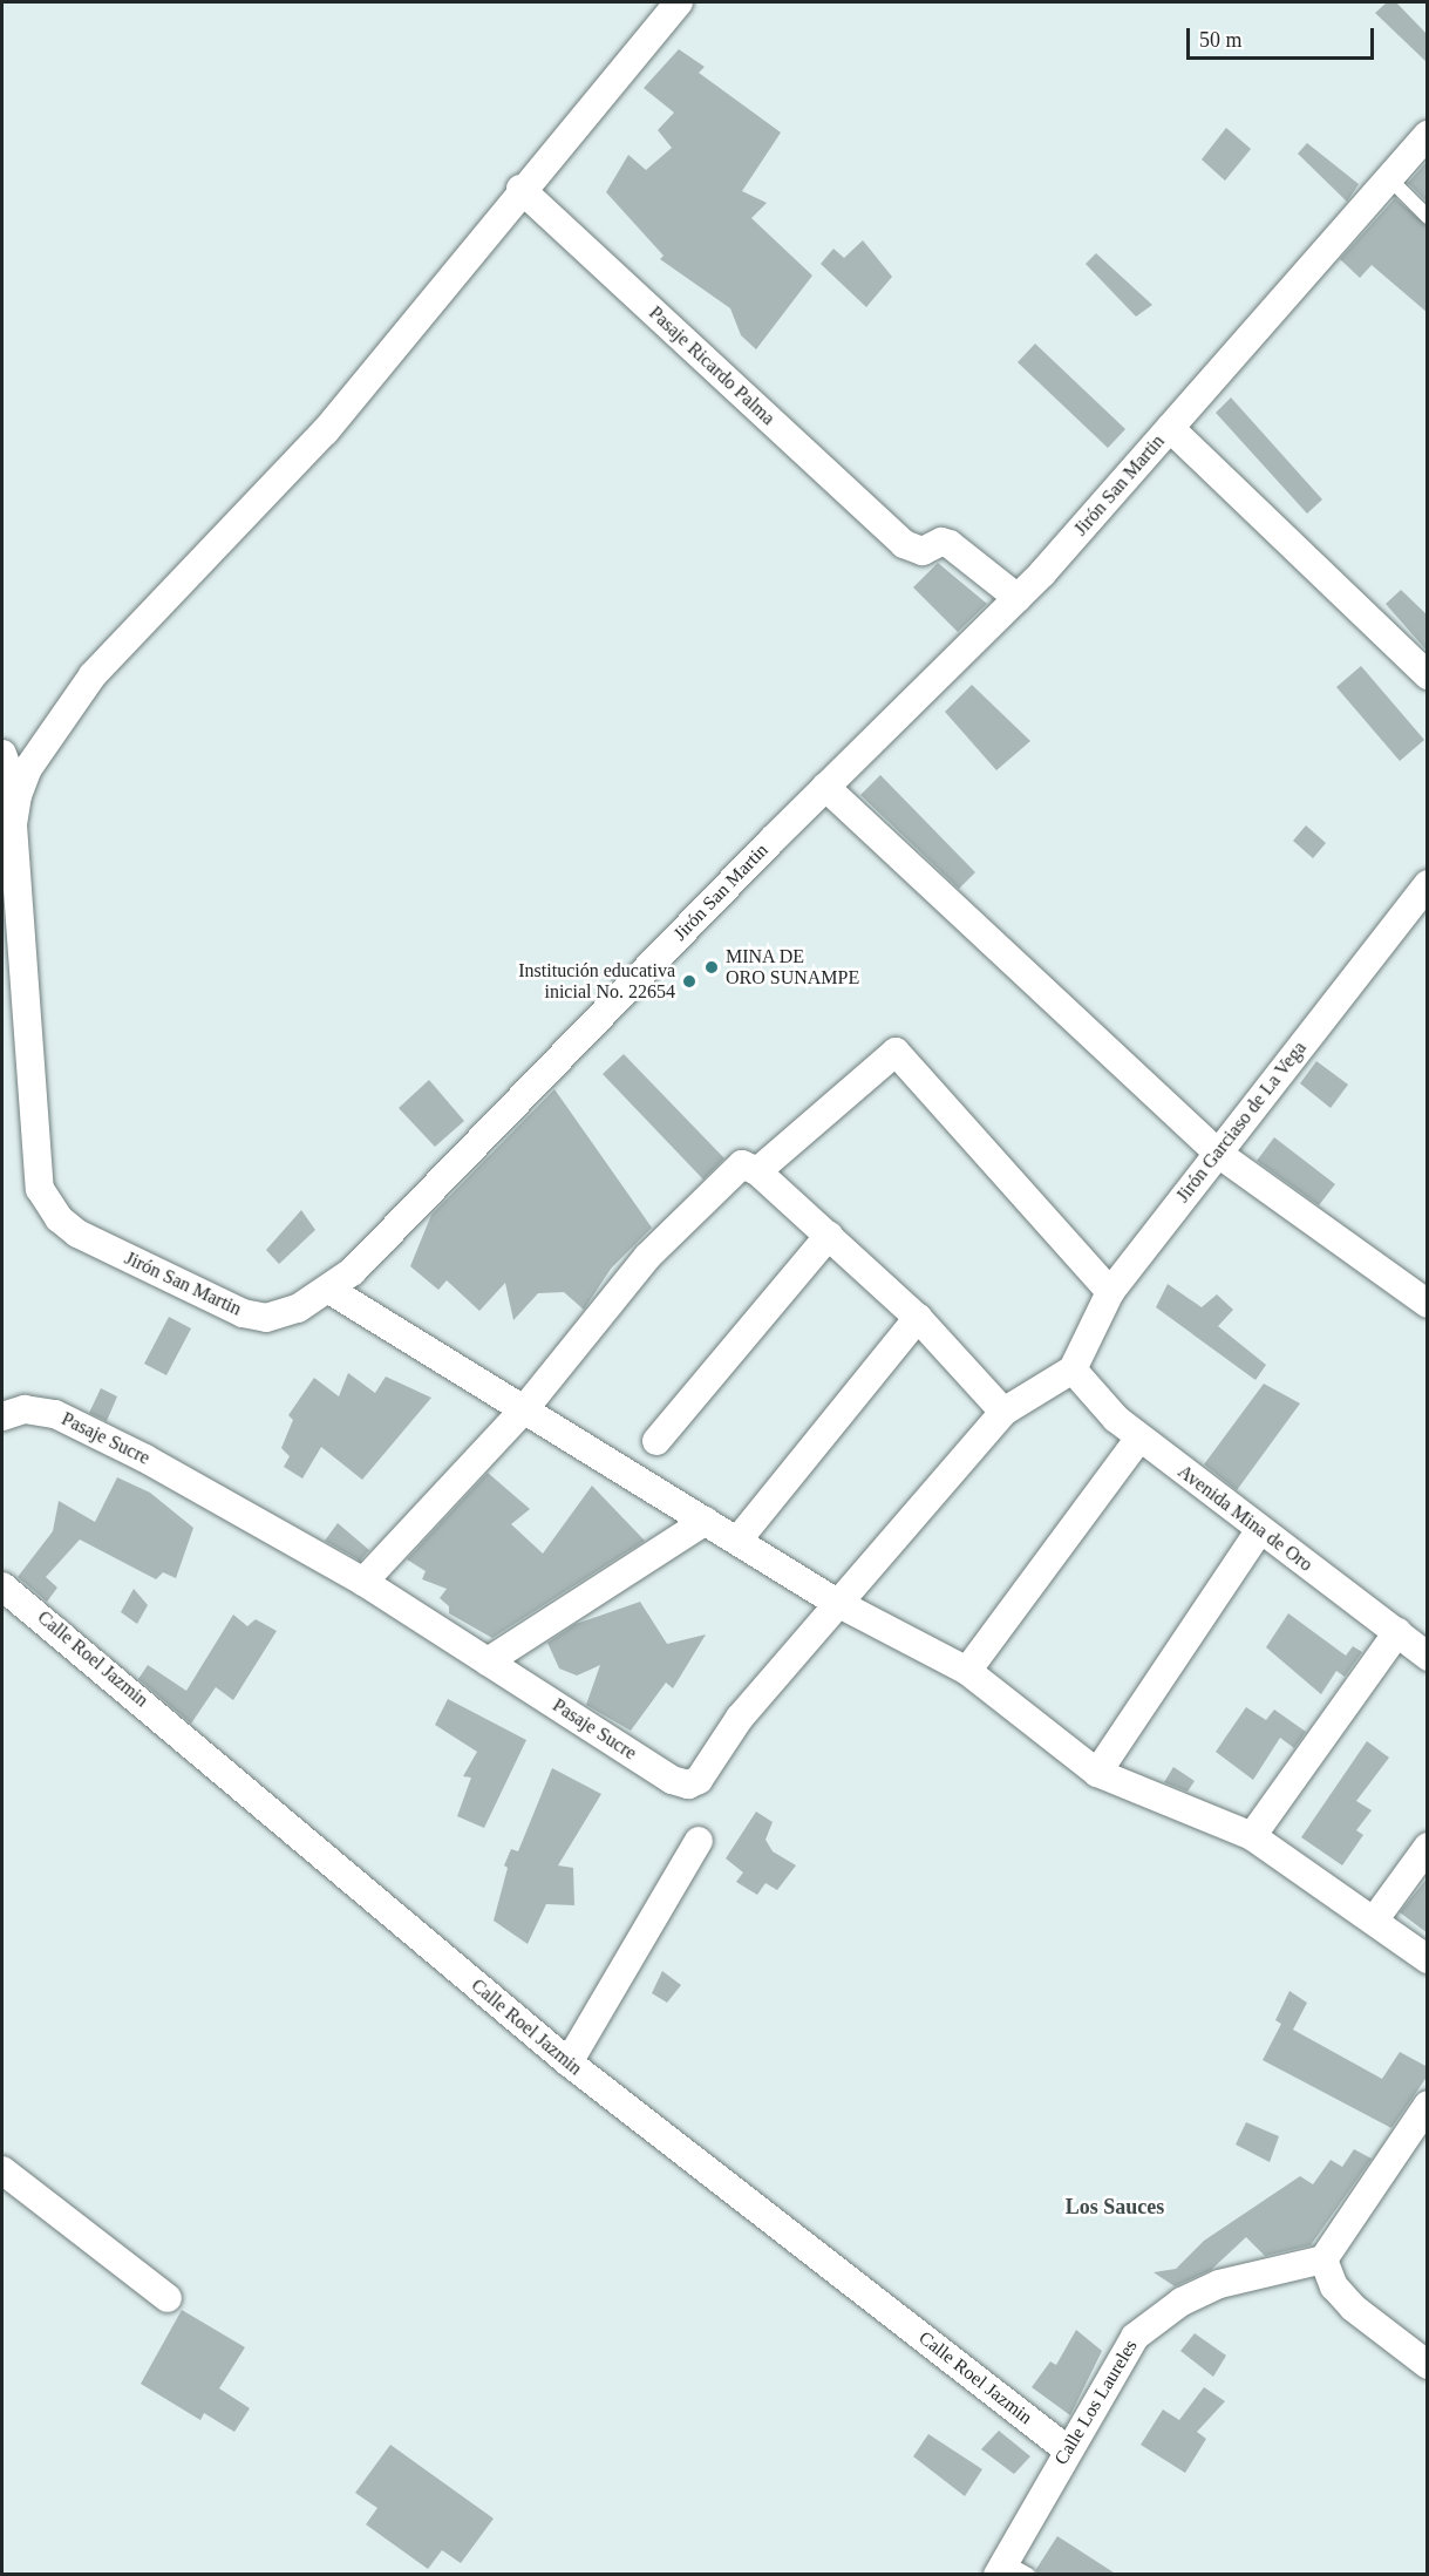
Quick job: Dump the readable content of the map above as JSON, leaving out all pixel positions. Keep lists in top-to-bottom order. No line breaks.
{"streets":{"street":["Pasaje Ricardo Palma","Jirón San Martin","Jirón Garciaso de La Vega","Pasaje Sucre","Avenida Mina de Oro","Calle Roel Jazmin","Calle Los Laureles"]},"crossings":[["Pasaje Ricardo Palma","Jirón San Martin"],["Jirón Garciaso de La Vega","Pasaje Sucre"],["Jirón Garciaso de La Vega","Avenida Mina de Oro"],["Pasaje Sucre","Avenida Mina de Oro"],["Calle Roel Jazmin","Calle Los Laureles"]],"districts":["Los Sauces"],"places":["MINA DE ORO SUNAMPE","Institución educativa inicial No. 22654"],"scale_bar":"50 m"}
